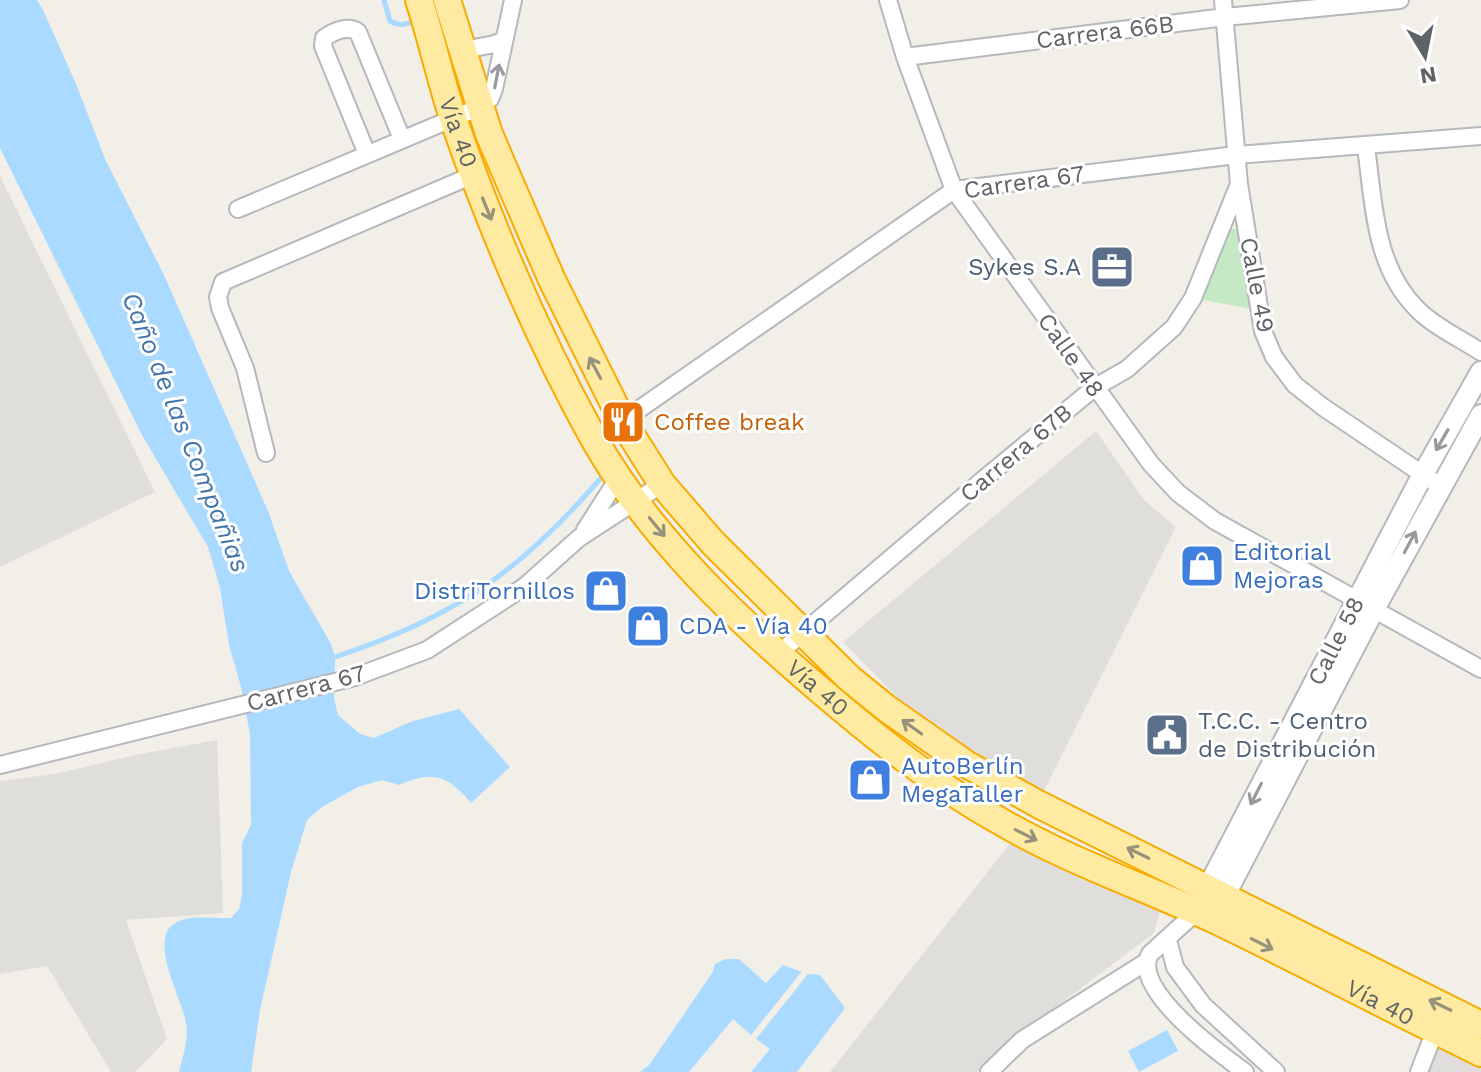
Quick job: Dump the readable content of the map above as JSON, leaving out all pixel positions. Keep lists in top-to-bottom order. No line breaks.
{"streets":{"highway":["Vía 40"],"street":["Carrera 66B","Carrera 67","Calle 49","Calle 48","Carrera 67B","Calle 58"]},"crossings":[["Carrera 66B","Calle 49"],["Carrera 66B","Calle 48"],["Vía 40","Carrera 67"],["Vía 40","Carrera 67B"],["Vía 40","Calle 58"],["Carrera 67","Calle 49"],["Carrera 67","Calle 48"],["Calle 49","Carrera 67B"],["Calle 49","Calle 58"],["Calle 48","Carrera 67B"],["Calle 48","Calle 58"]],"water":["Caño de las Compañias"],"places":{"office":["Sykes S.A"],"restaurant":["Coffee break"],"shop":["Editorial Mejoras","DistriTornillos","CDA - Vía 40","AutoBerlín MegaTaller"],"public building":["T.C.C. - Centro de Distribución"]},"north":"bottom"}
